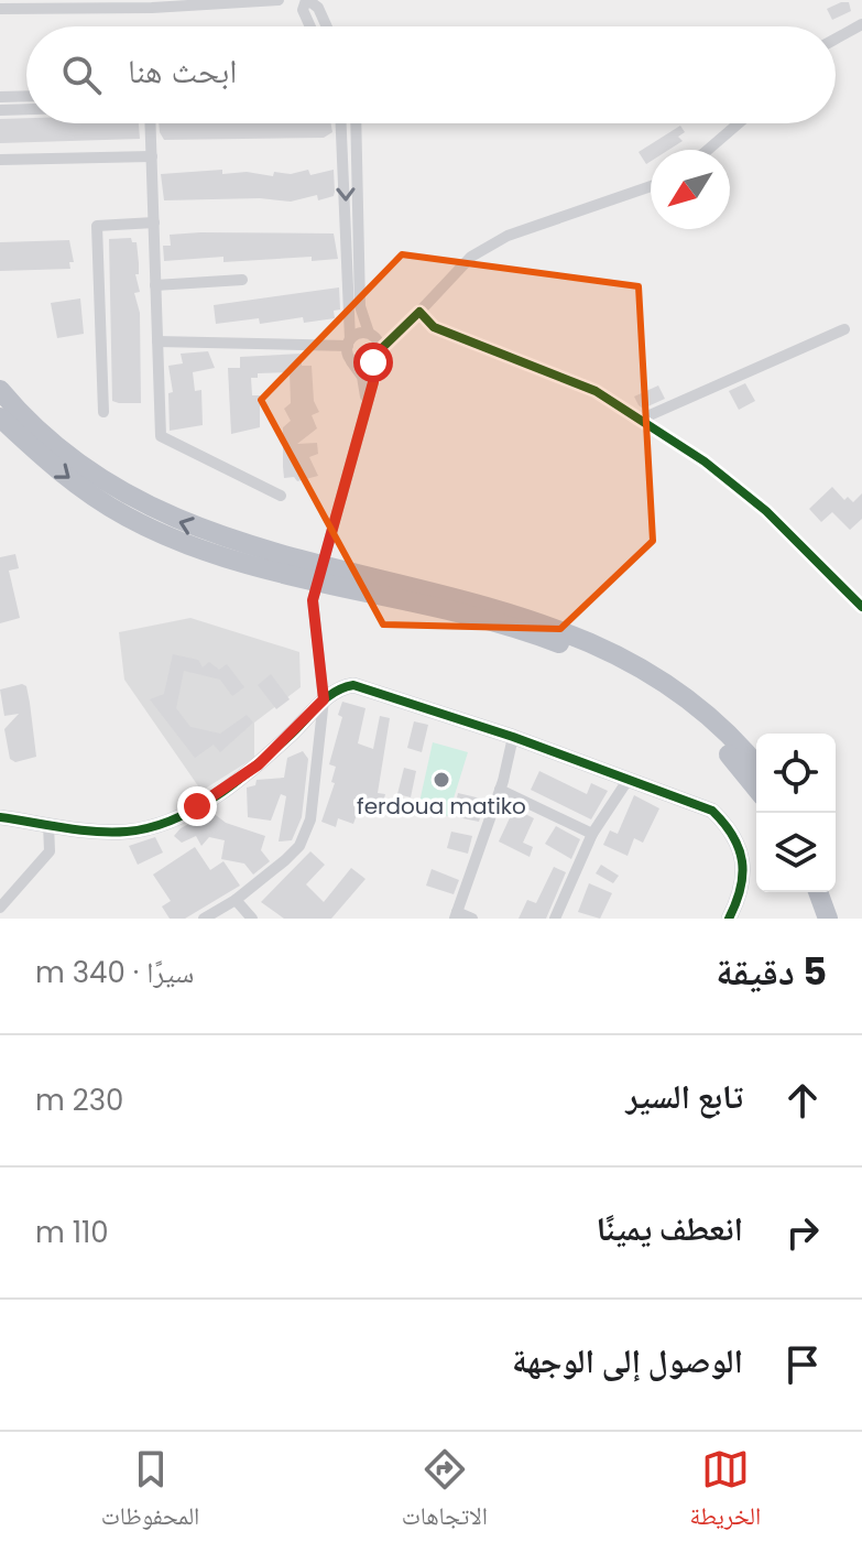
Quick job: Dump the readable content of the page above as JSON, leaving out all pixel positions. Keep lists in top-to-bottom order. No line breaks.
{"places":["ferdoua matiko"],"north":"bottom left","page":{"search":"ابحث هنا","heading":["5 دقيقة","سيرًا · 340 m"],"list":[["تابع السير","230 m"],["انعطف يمينًا","110 m"],"الوصول إلى الوجهة"],"nav":["الخريطة","الاتجاهات","المحفوظات"]}}
